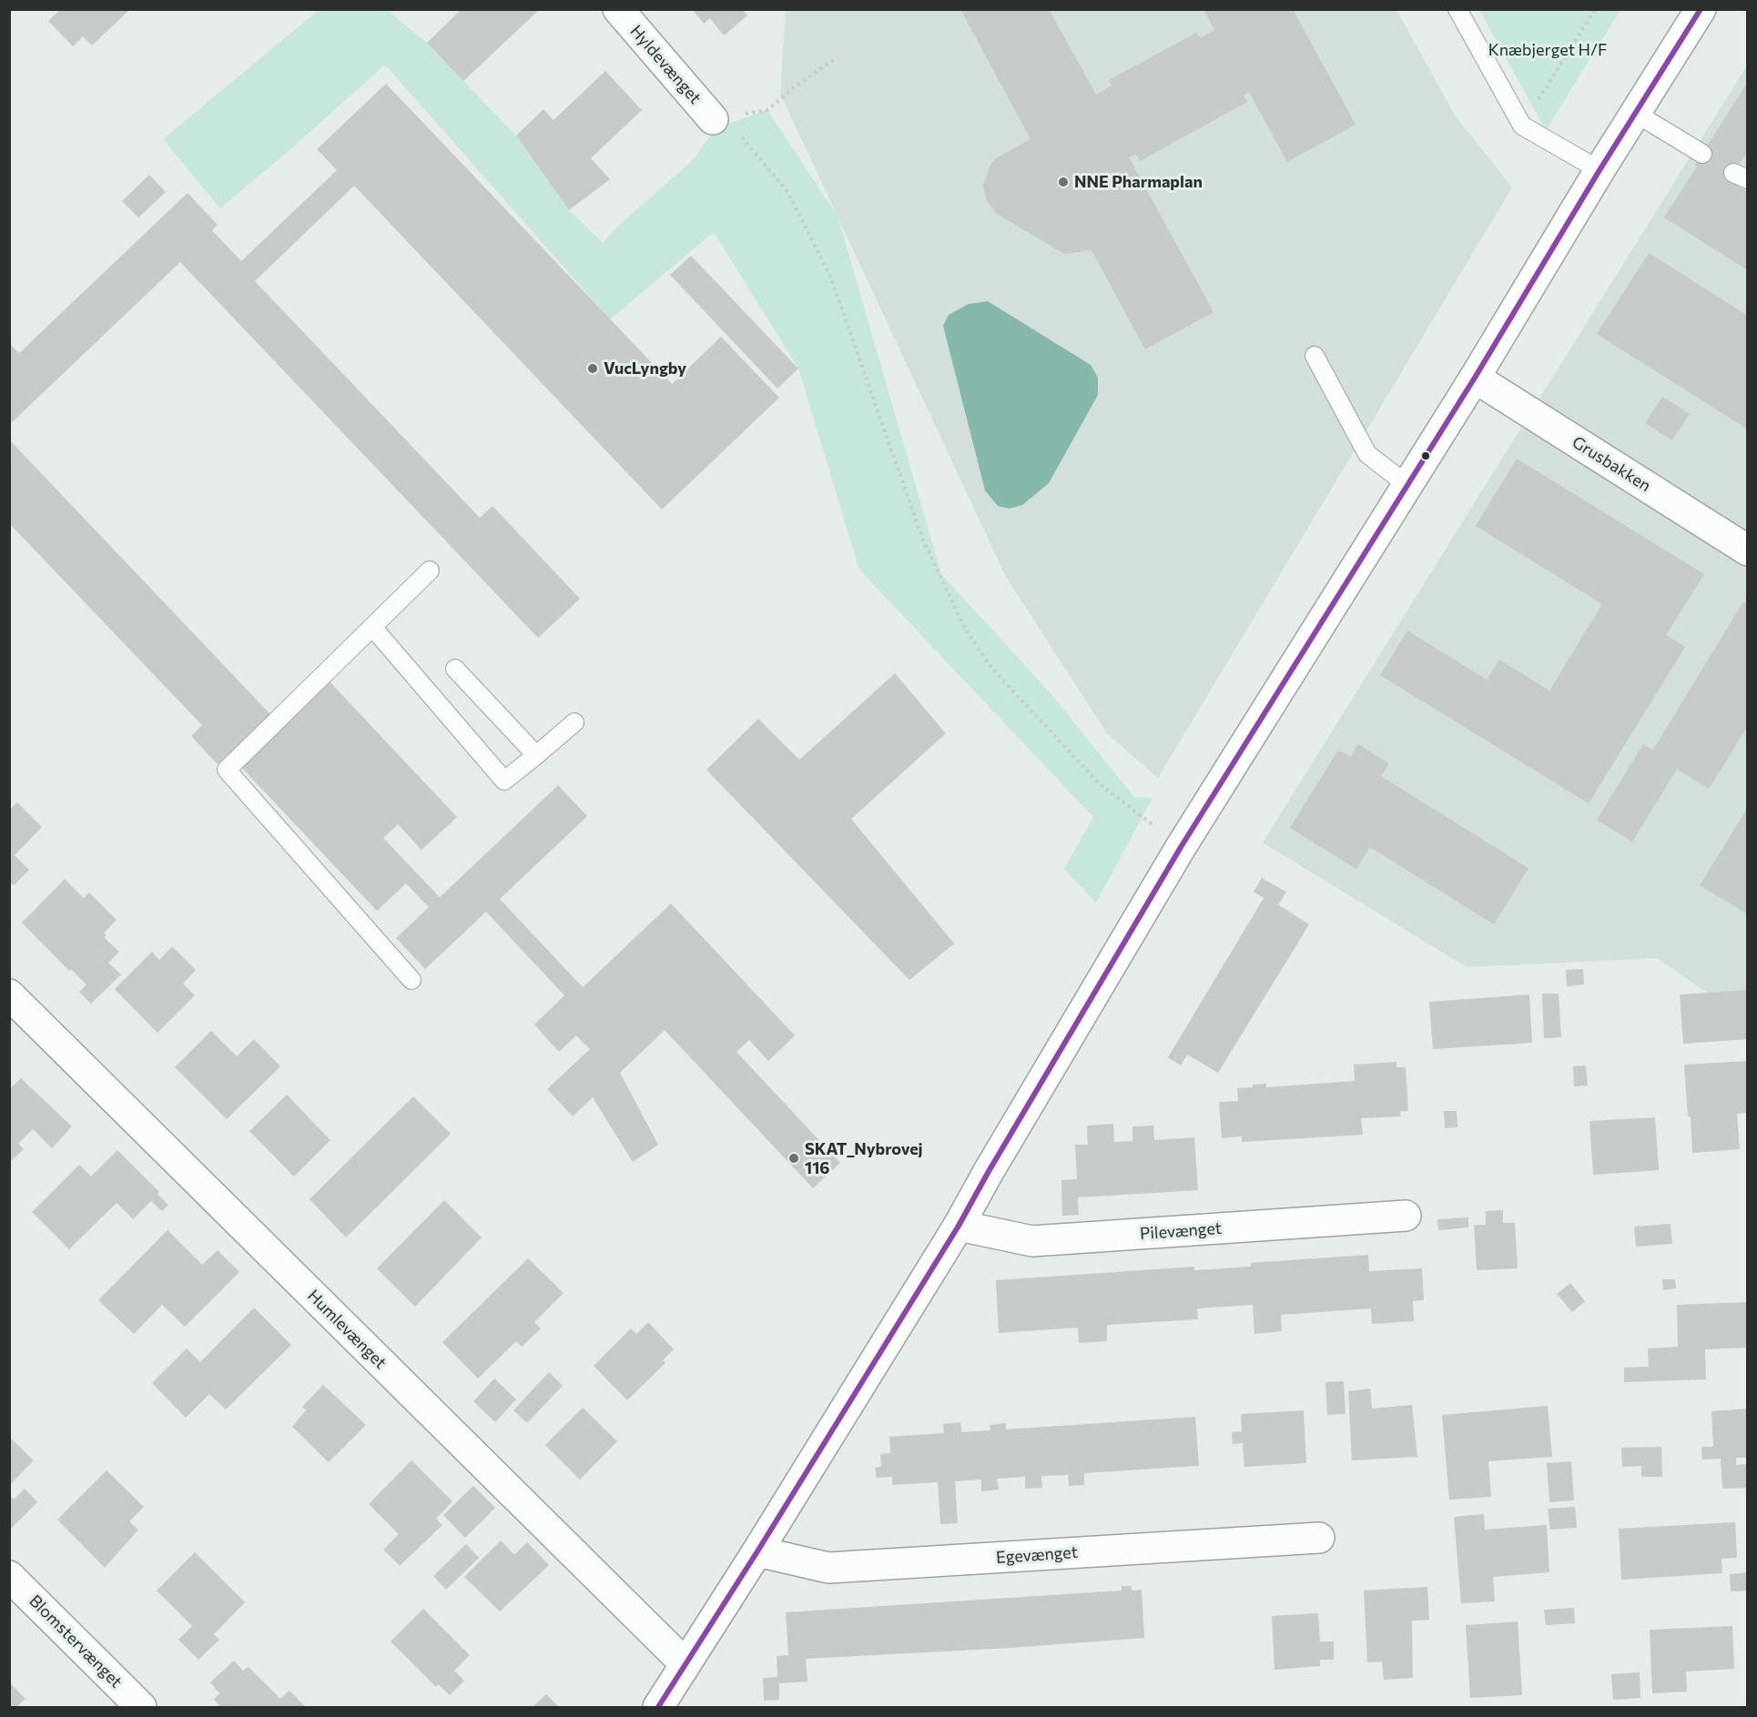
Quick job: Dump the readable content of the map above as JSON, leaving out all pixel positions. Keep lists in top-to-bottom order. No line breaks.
{"streets":{"street":["Hyldevænget","Grusbakken","Pilevænget","Humlevænget","Egevænget","Blomstervænget"]},"parks":["Knæbjerget H/F"],"places":["NNE Pharmaplan","VucLyngby","SKAT_Nybrovej 116"]}
